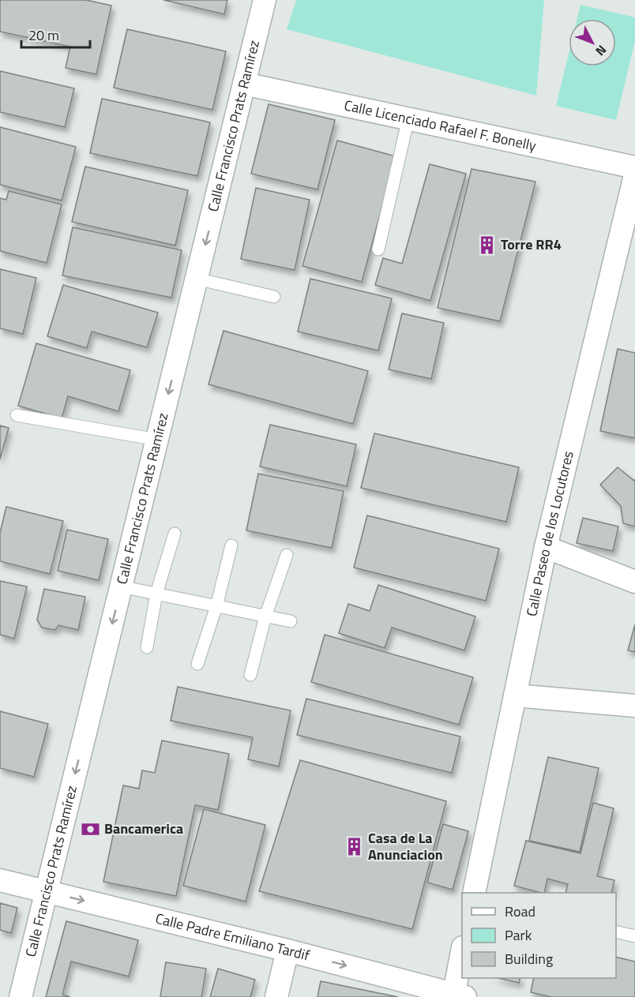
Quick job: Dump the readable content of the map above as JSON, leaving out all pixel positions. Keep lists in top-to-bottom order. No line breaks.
{"streets":{"street":["Calle Francisco Prats Ramírez","Calle Licenciado Rafael F. Bonelly","Calle Paseo de los Locutores","Calle Padre Emiliano Tardif"]},"crossings":[["Calle Francisco Prats Ramírez","Calle Licenciado Rafael F. Bonelly"],["Calle Francisco Prats Ramírez","Calle Padre Emiliano Tardif"]],"one_way":["Calle Francisco Prats Ramírez","Calle Padre Emiliano Tardif"],"places":{"building":["Torre RR4","Casa de La Anunciacion"],"bank":["Bancamerica"]},"legend":["Road","Park","Building"],"scale_bar":"20 m","north":"bottom right"}
